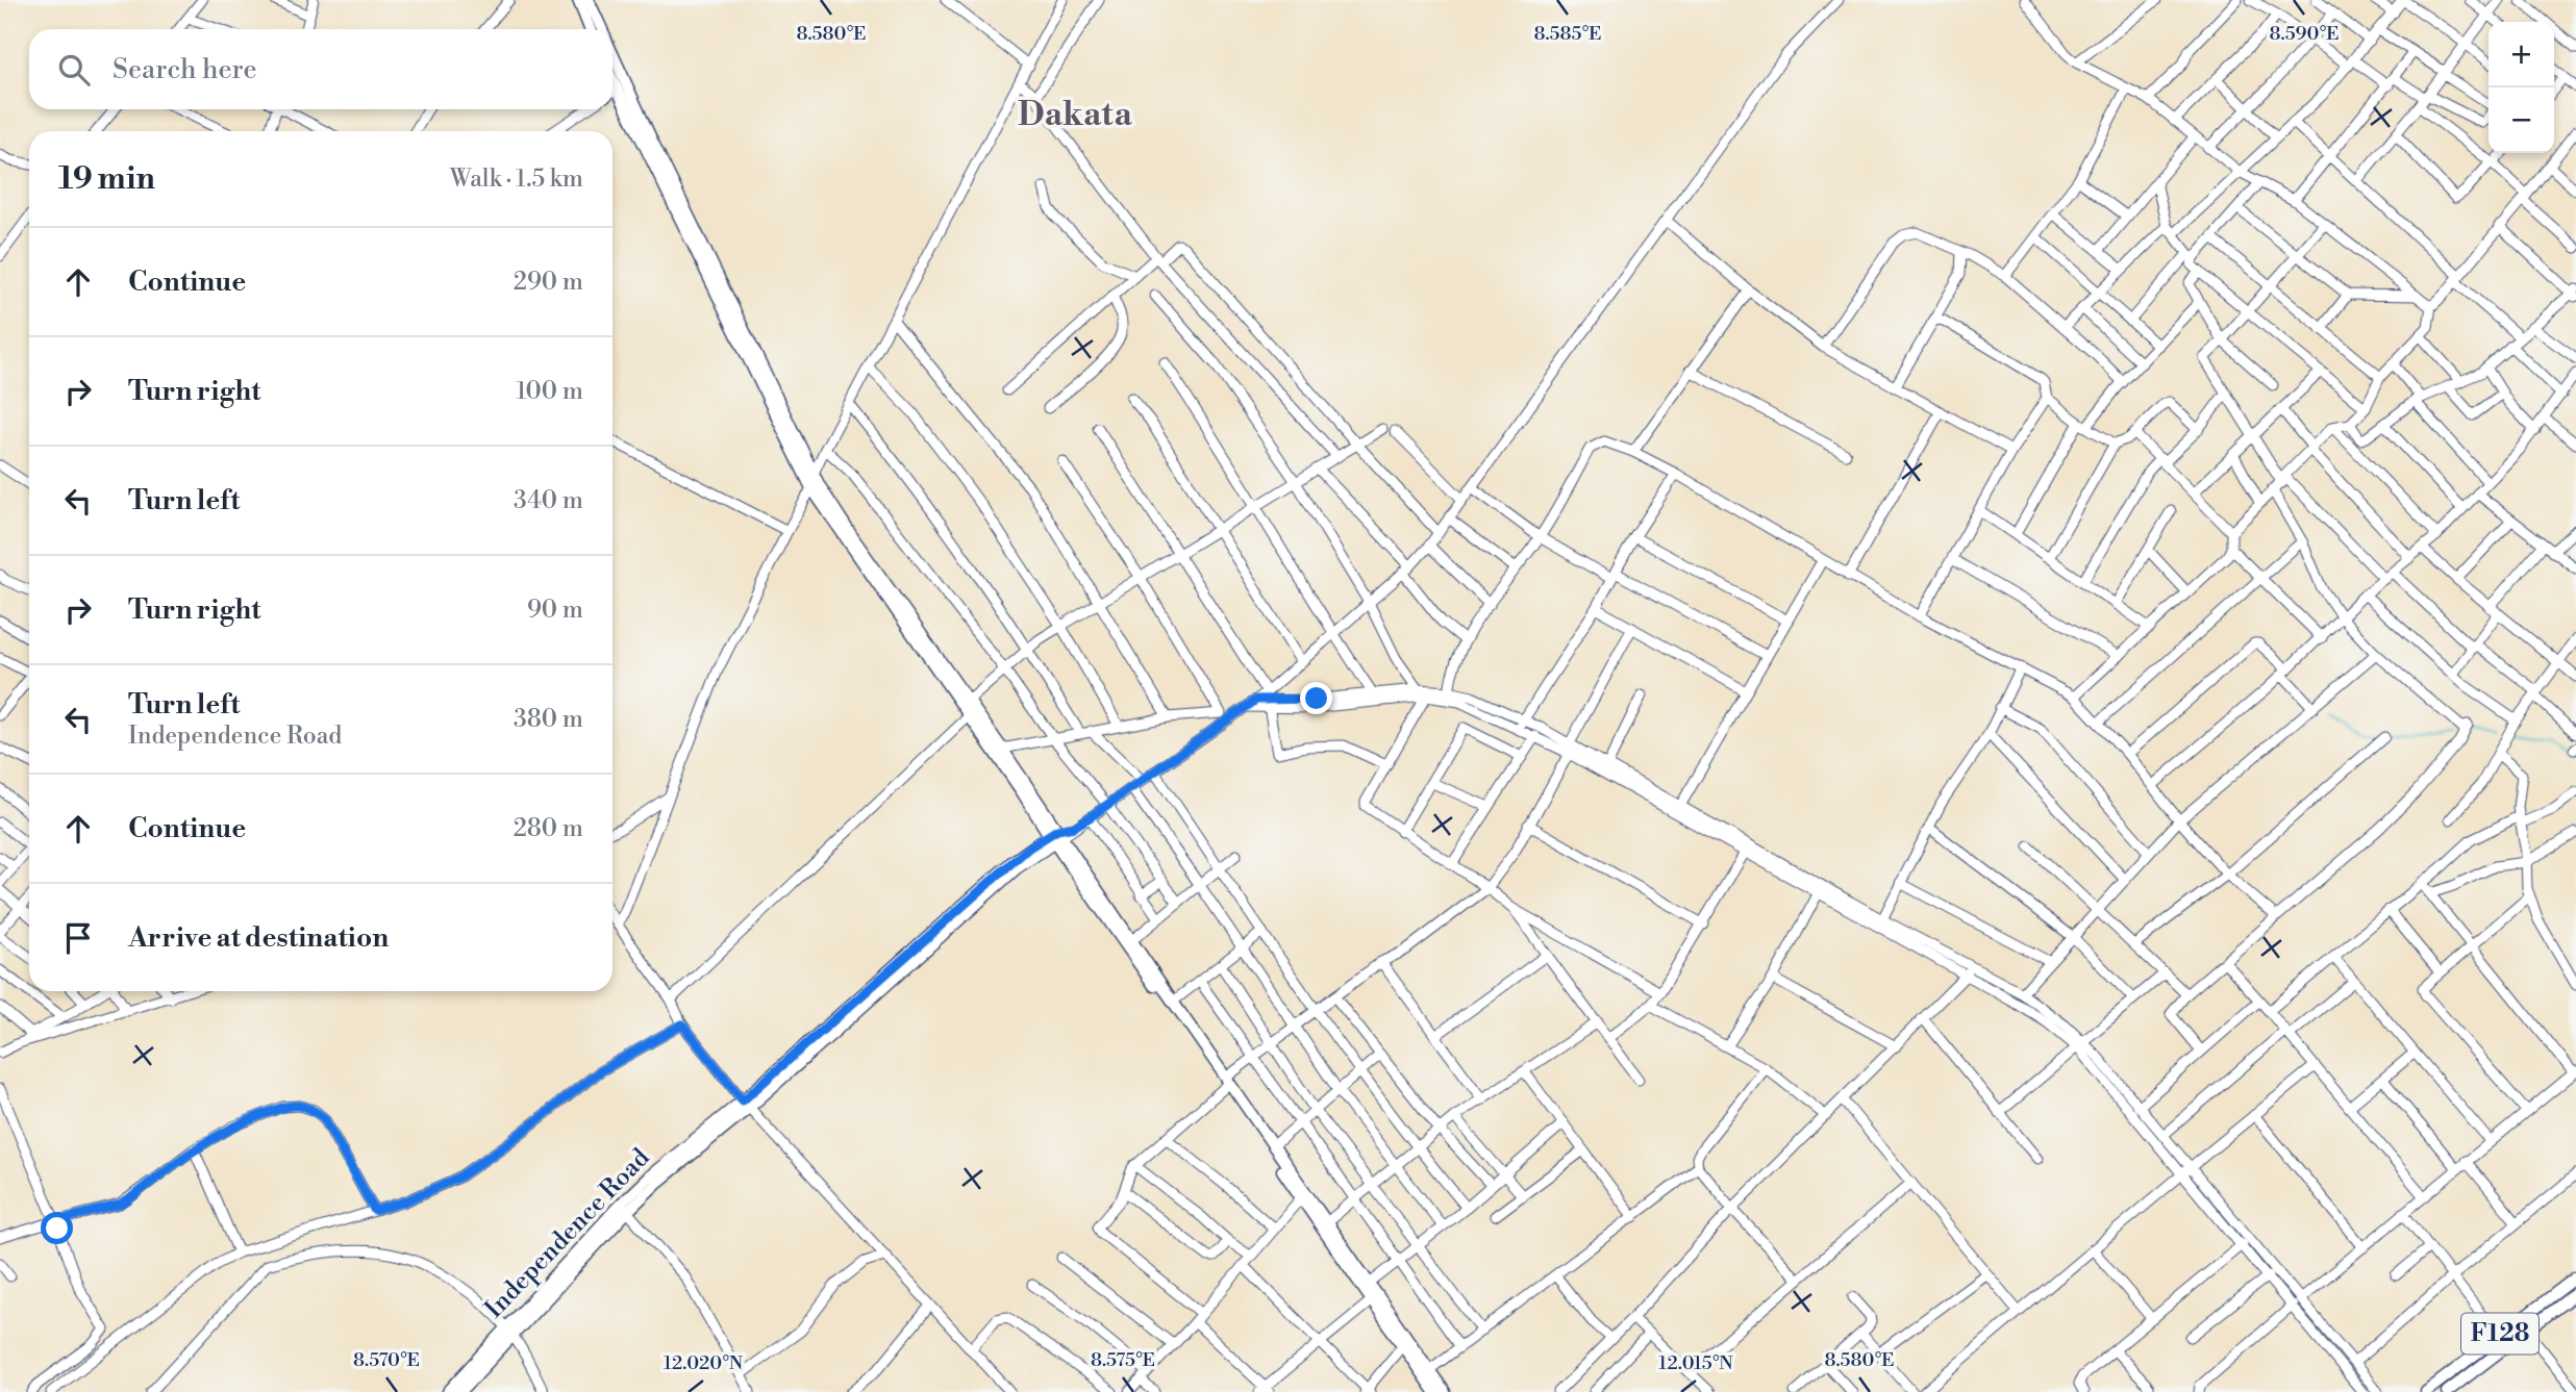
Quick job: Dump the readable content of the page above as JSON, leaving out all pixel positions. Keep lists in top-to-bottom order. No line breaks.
{"streets":{"main road":["Independence Road","F128"]},"districts":["Dakata"],"page":{"map_buttons":["+","−"],"search":"Search here","heading":["19 min","Walk · 1.5 km"],"list":[["Continue","290 m"],["Turn right","100 m"],["Turn left","340 m"],["Turn right","90 m"],["Turn left","Independence Road","380 m"],["Continue","280 m"],"Arrive at destination"]},"coordinates":["8.580°E","8.585°E","8.590°E","8.570°E","8.575°E","12.020°N","12.015°N"]}
